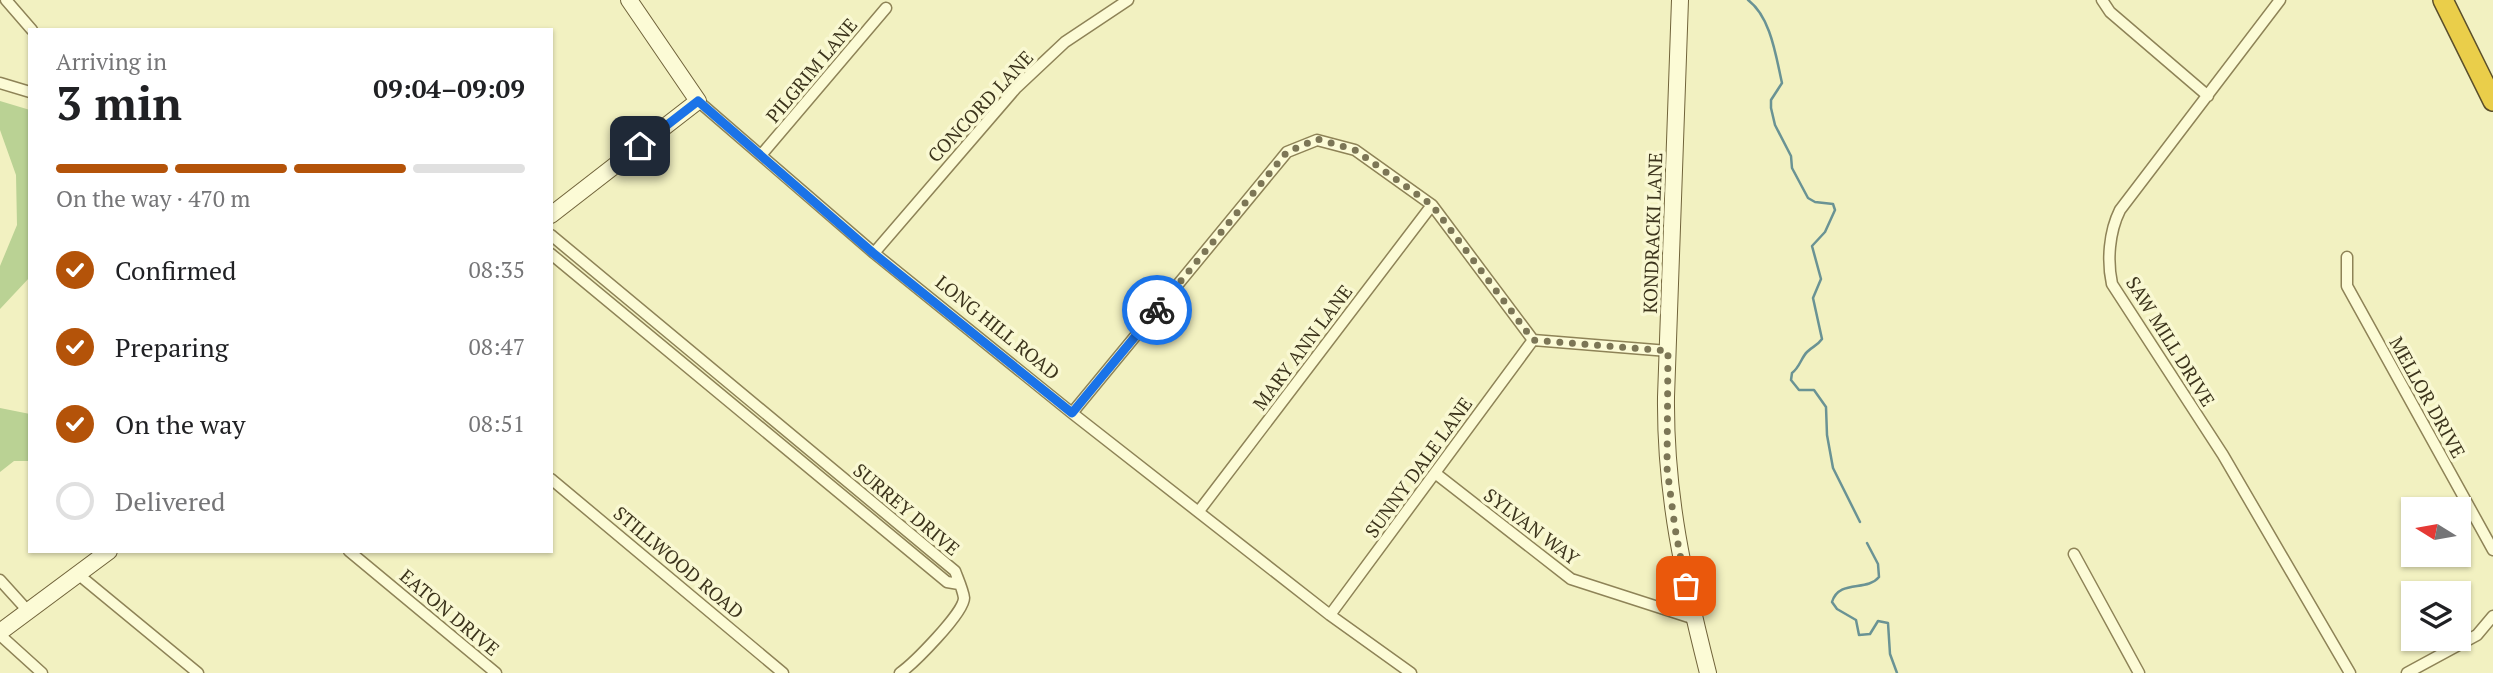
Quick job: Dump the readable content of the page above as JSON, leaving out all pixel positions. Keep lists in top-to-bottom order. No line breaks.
{"streets":{"main road":["KONDRACKI LANE","LONG HILL ROAD"],"street":["PILGRIM LANE","CONCORD LANE","SAW MILL DRIVE","MARY ANN LANE","MELLOR DRIVE","SUNNY DALE LANE","SURREY DRIVE","SYLVAN WAY","STILLWOOD ROAD","EATON DRIVE"]},"crossings":[["PILGRIM LANE","LONG HILL ROAD"],["CONCORD LANE","LONG HILL ROAD"],["KONDRACKI LANE","SYLVAN WAY"],["LONG HILL ROAD","MARY ANN LANE"],["LONG HILL ROAD","SUNNY DALE LANE"],["SUNNY DALE LANE","SYLVAN WAY"]],"north":"left","page":{"heading":["3 min","Arriving in","09:04–09:09"],"bar":"On the way · 470 m","list":[["Confirmed","08:35"],["Preparing","08:47"],["On the way","08:51"],"Delivered"]}}
